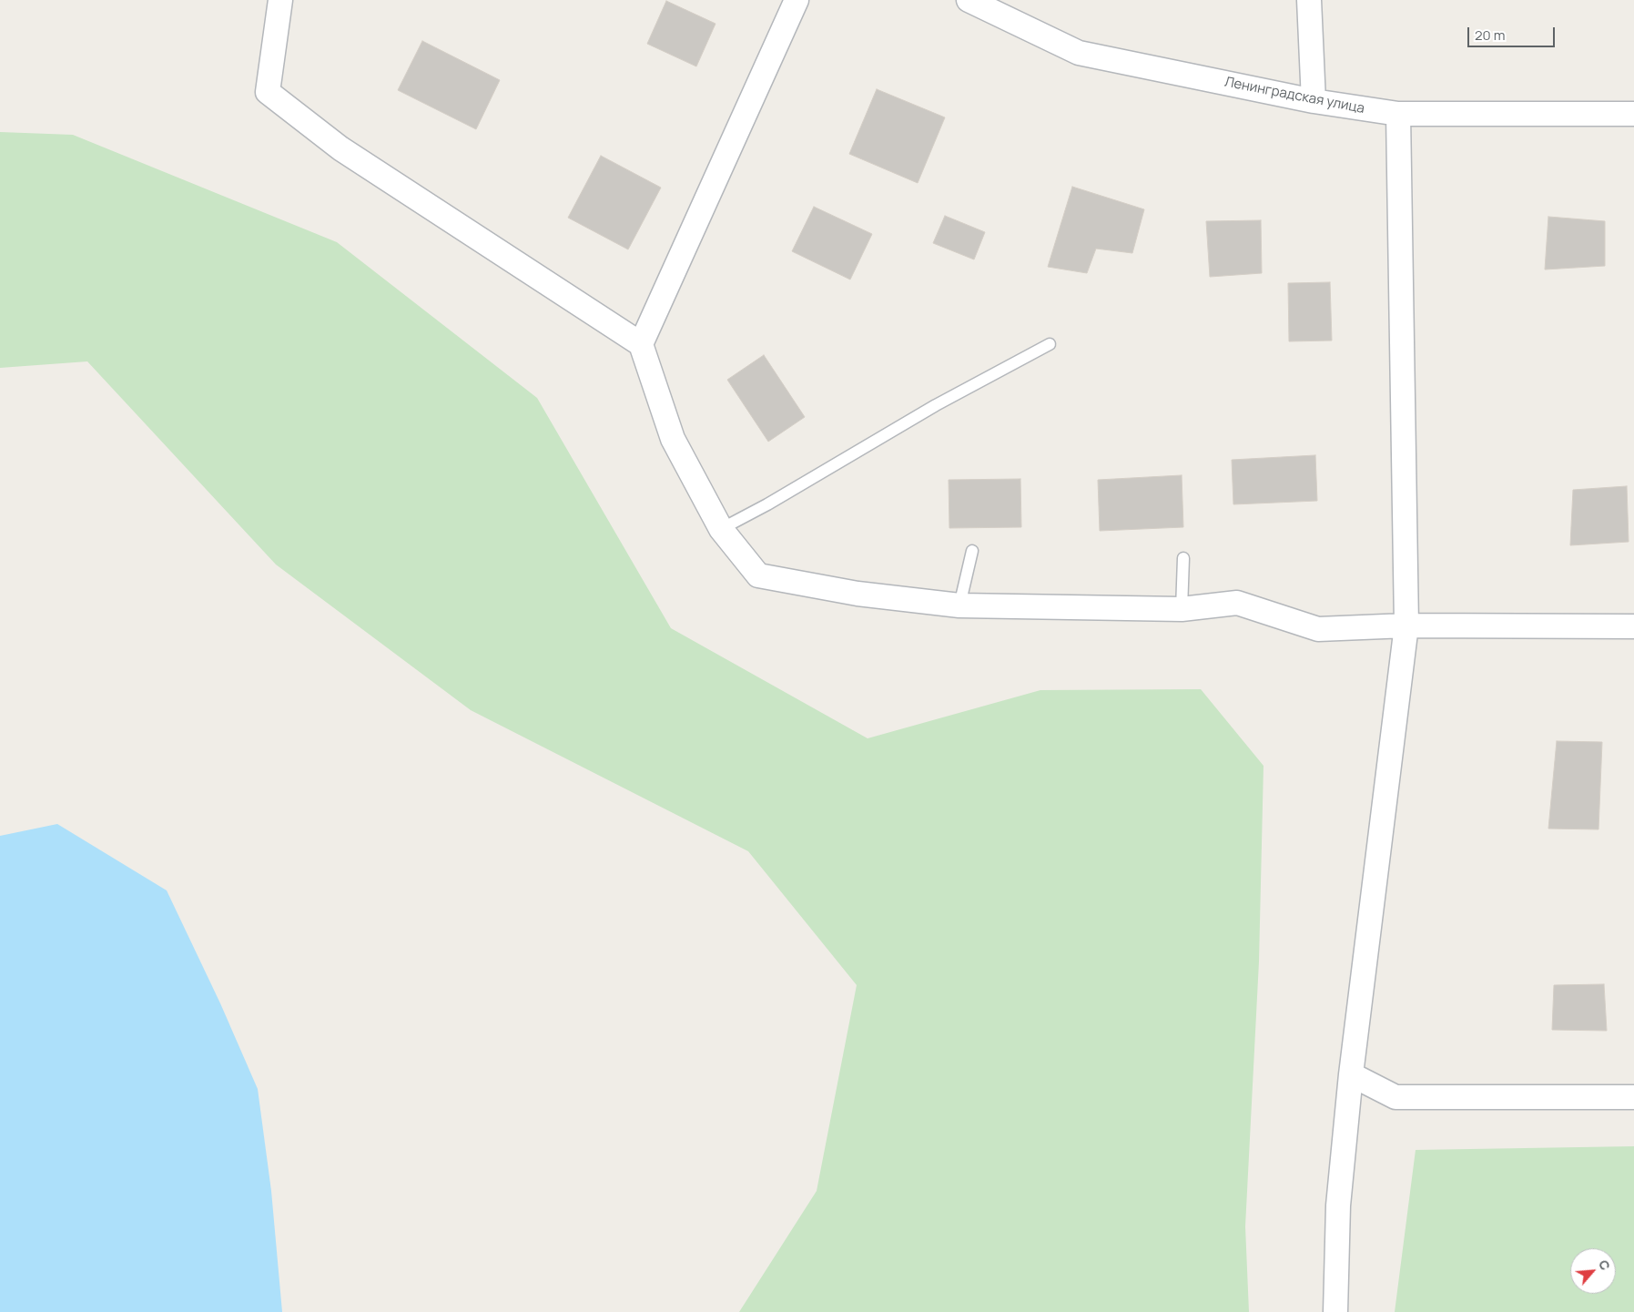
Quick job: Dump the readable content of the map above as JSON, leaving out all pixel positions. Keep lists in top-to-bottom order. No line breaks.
{"streets":{"street":["Ленинградская улица"]},"scale_bar":"20 m","north":"top right"}
